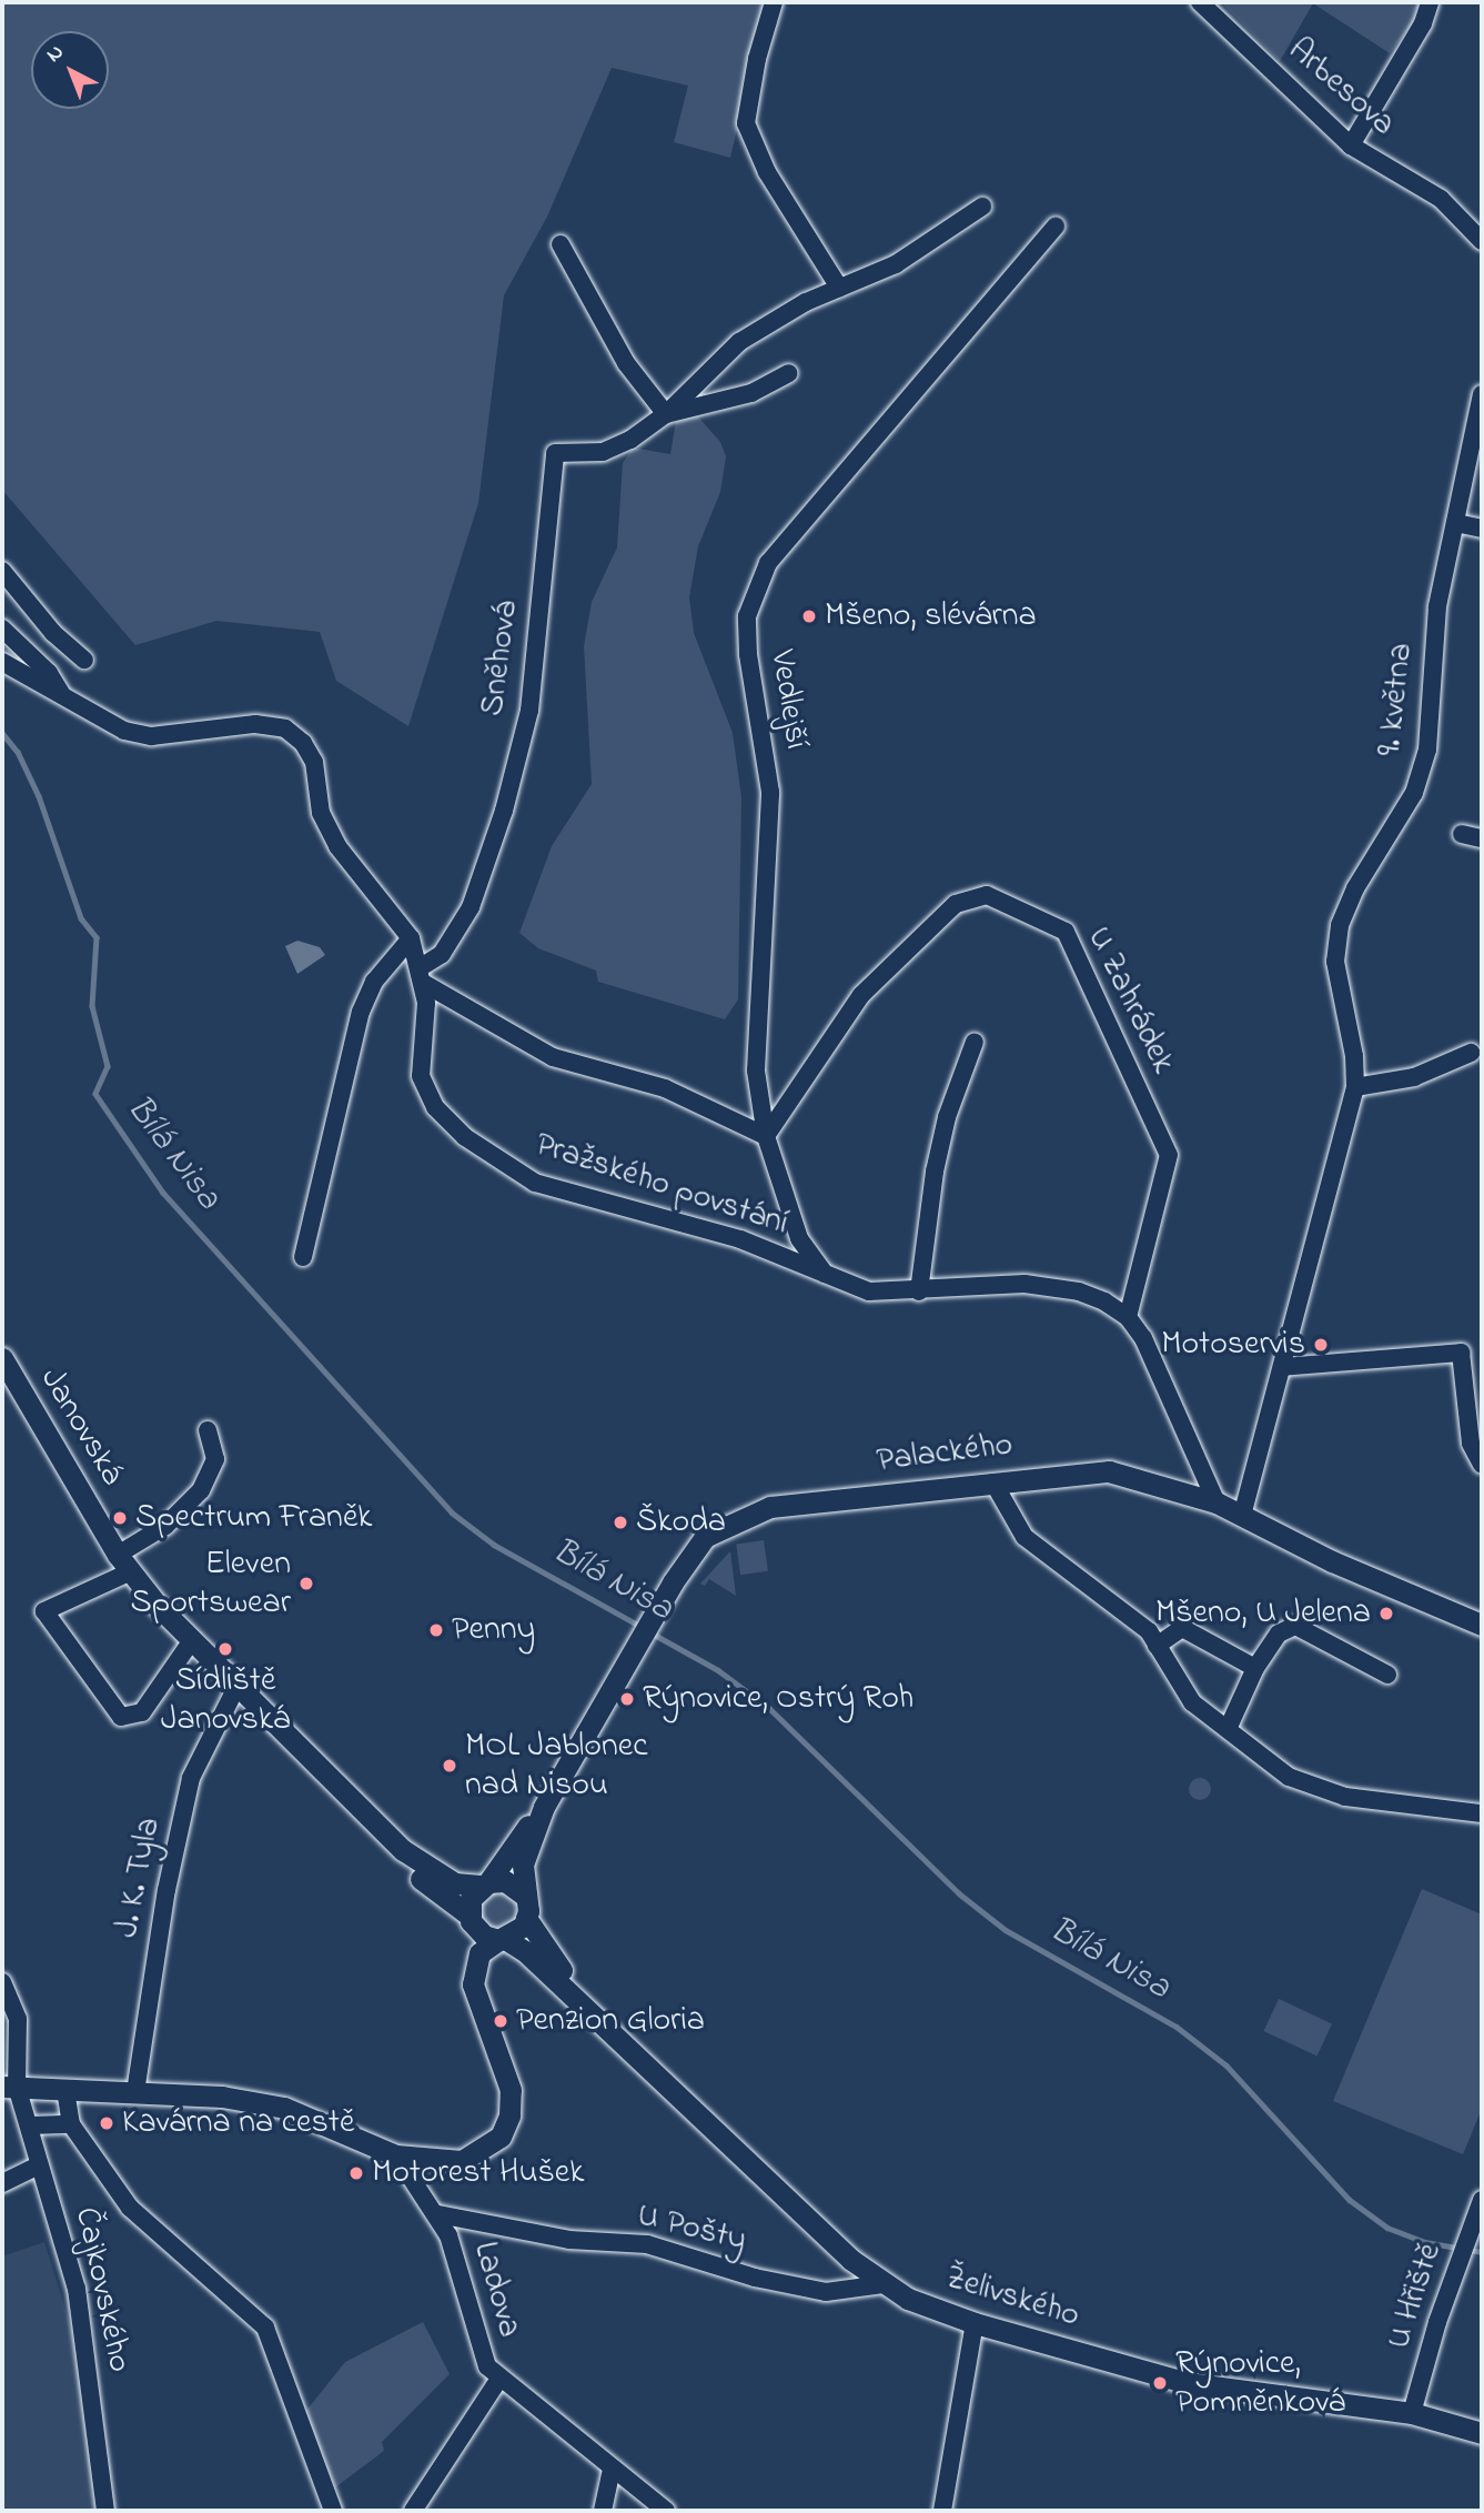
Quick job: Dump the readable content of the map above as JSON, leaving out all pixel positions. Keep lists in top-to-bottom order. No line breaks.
{"streets":{"street":["Arbesova","Sněhová","Vedlejší","9. května","U Zahrádek","Pražského povstání","Janovská","Palackého","J. K. Tyla","U Pošty","Čajkovského","Ladova","U Hřiště","Želivského"]},"crossings":[["Sněhová","Pražského povstání"],["Vedlejší","U Zahrádek"],["Vedlejší","Pražského povstání"],["9. května","Palackého"],["U Zahrádek","Pražského povstání"],["Janovská","Palackého"],["Janovská","J. K. Tyla"],["Janovská","Želivského"],["Palackého","Želivského"],["U Pošty","Ladova"],["U Pošty","Želivského"],["U Hřiště","Želivského"]],"water":["Bílá Nisa"],"places":["Mšeno, slévárna","Motoservis","Spectrum Franěk","Škoda","Eleven Sportswear","Mšeno, U Jelena","Penny","Sídliště Janovská","Rýnovice, Ostrý Roh","MOL Jablonec nad Nisou","Penzion Gloria","Kavárna na cestě","Motorest Hušek","Rýnovice, Pomněnková"],"north":"top left"}
